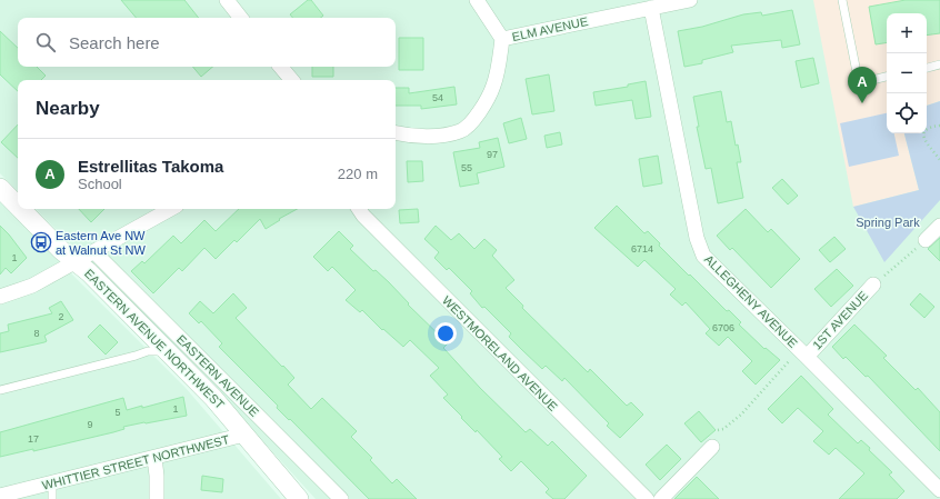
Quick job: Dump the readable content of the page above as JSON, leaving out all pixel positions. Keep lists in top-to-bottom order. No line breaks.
{"streets":{"street":["ELM AVENUE","ALLEGHENY AVENUE","1ST AVENUE","EASTERN AVENUE NORTHWEST","WESTMORELAND AVENUE","EASTERN AVENUE","WHITTIER STREET NORTHWEST"]},"crossings":[["ELM AVENUE","ALLEGHENY AVENUE"],["ALLEGHENY AVENUE","1ST AVENUE"],["EASTERN AVENUE NORTHWEST","WHITTIER STREET NORTHWEST"]],"parks":["Spring Park"],"places":{"bus stop":["Eastern Ave NW at Walnut St NW"]},"house_numbers":["54","97","55","6714","1","2","6706","8","1","5","9","17"],"page":{"map_buttons":["+","−"],"search":"Search here","pins":"A","heading":"Nearby","list":[{"mark":"A","name":"Estrellitas Takoma","note":"School","value":"220 m"}]}}
